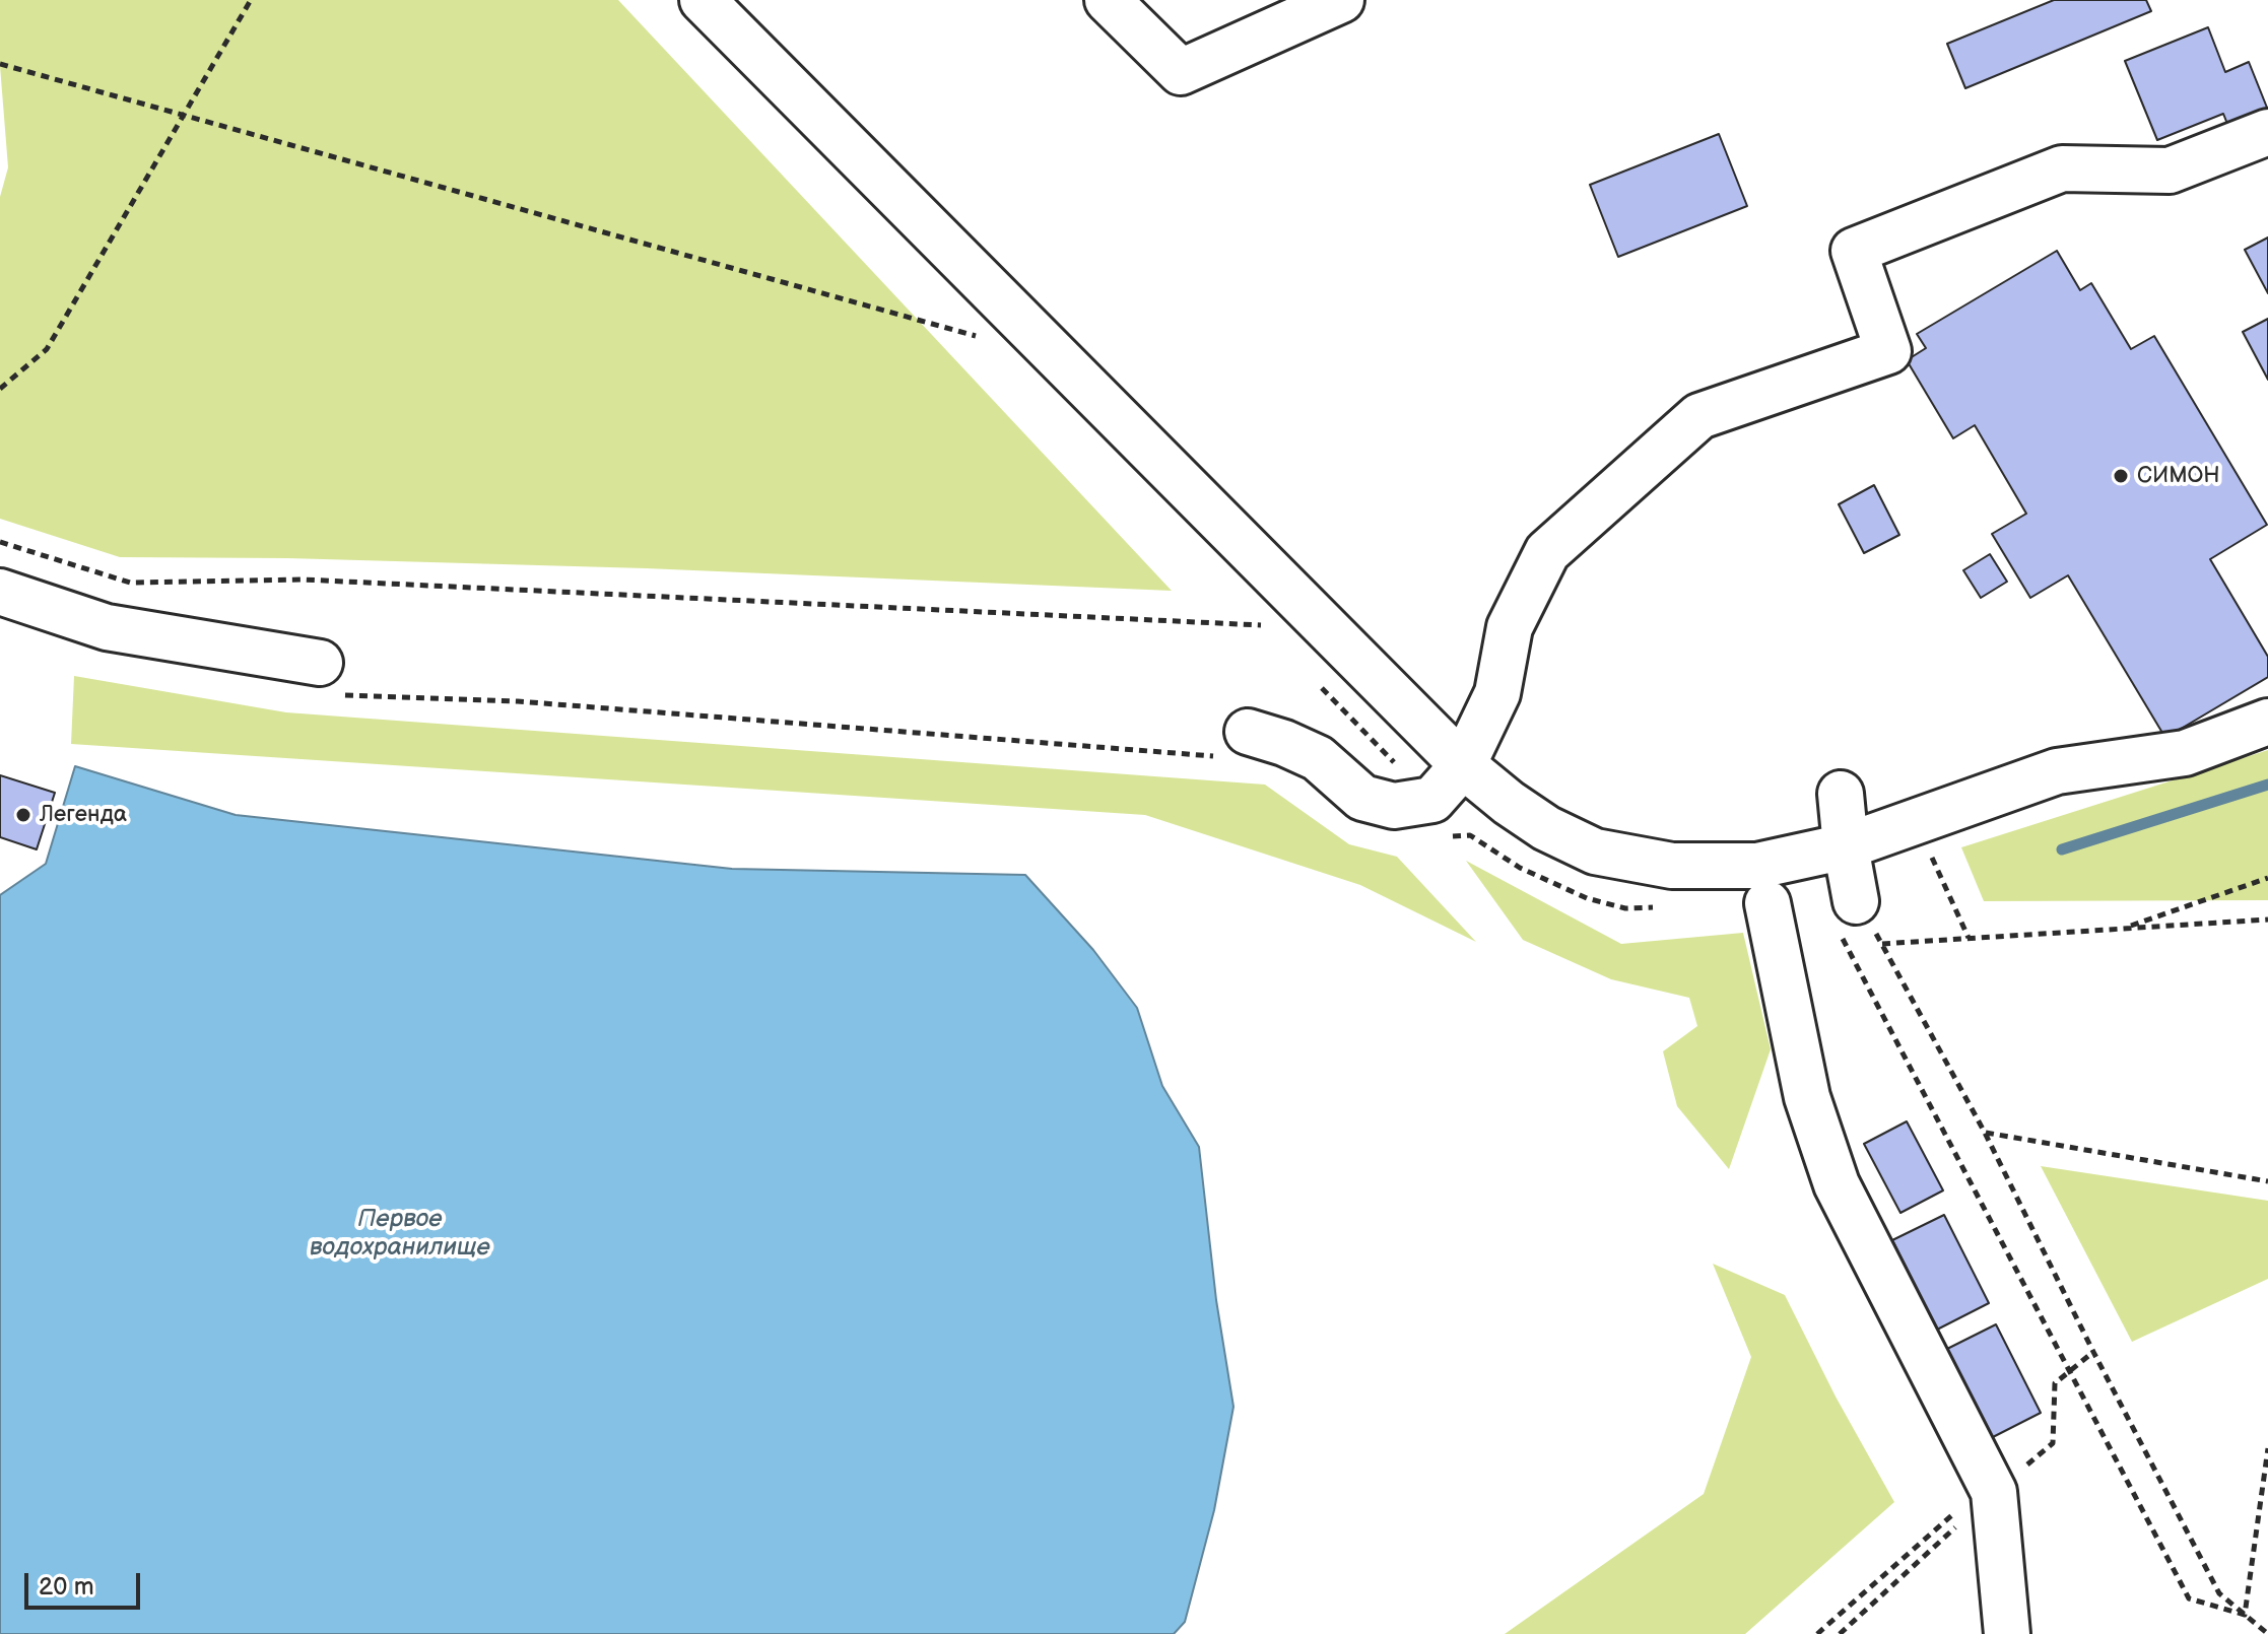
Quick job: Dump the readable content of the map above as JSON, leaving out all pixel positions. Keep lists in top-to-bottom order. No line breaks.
{"water":["Первое водохранилище"],"places":["СИМОН","Легенда"],"scale_bar":"20 m"}
